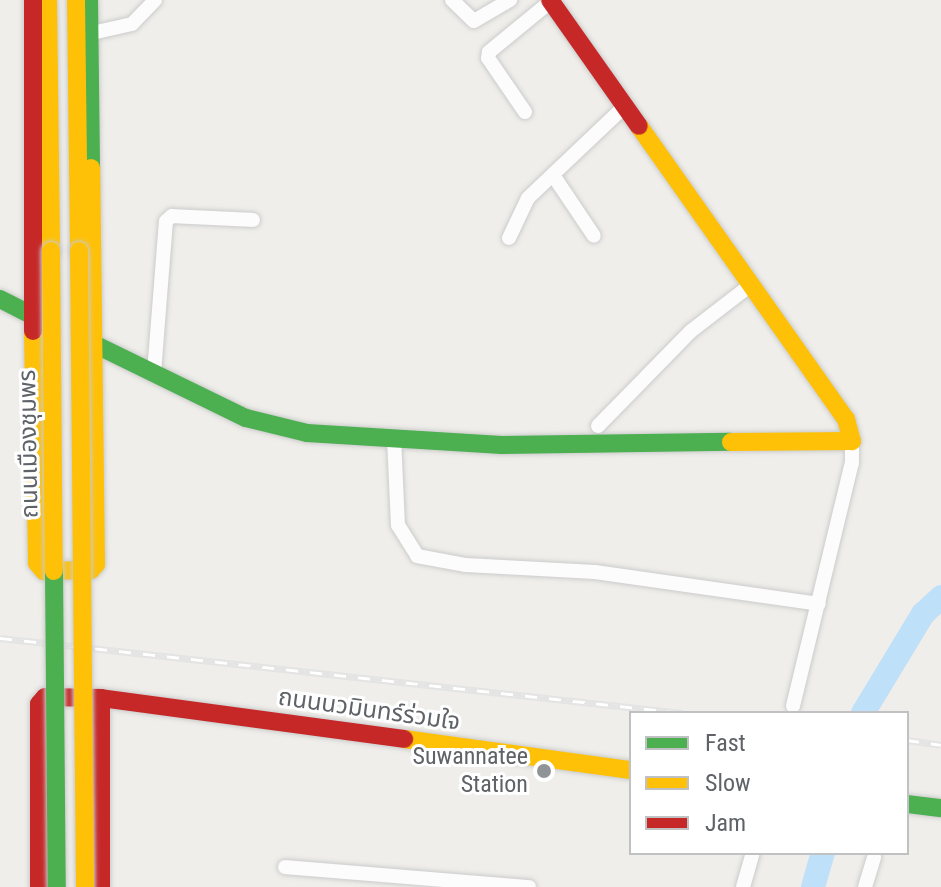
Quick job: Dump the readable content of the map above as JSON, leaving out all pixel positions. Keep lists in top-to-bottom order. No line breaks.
{"streets":{"main road":["ถนนเมืองชุมพร","ถนนนวมินทร์ร่วมใจ"]},"places":["Suwannatee Station"],"legend":["Fast","Slow","Jam"]}
